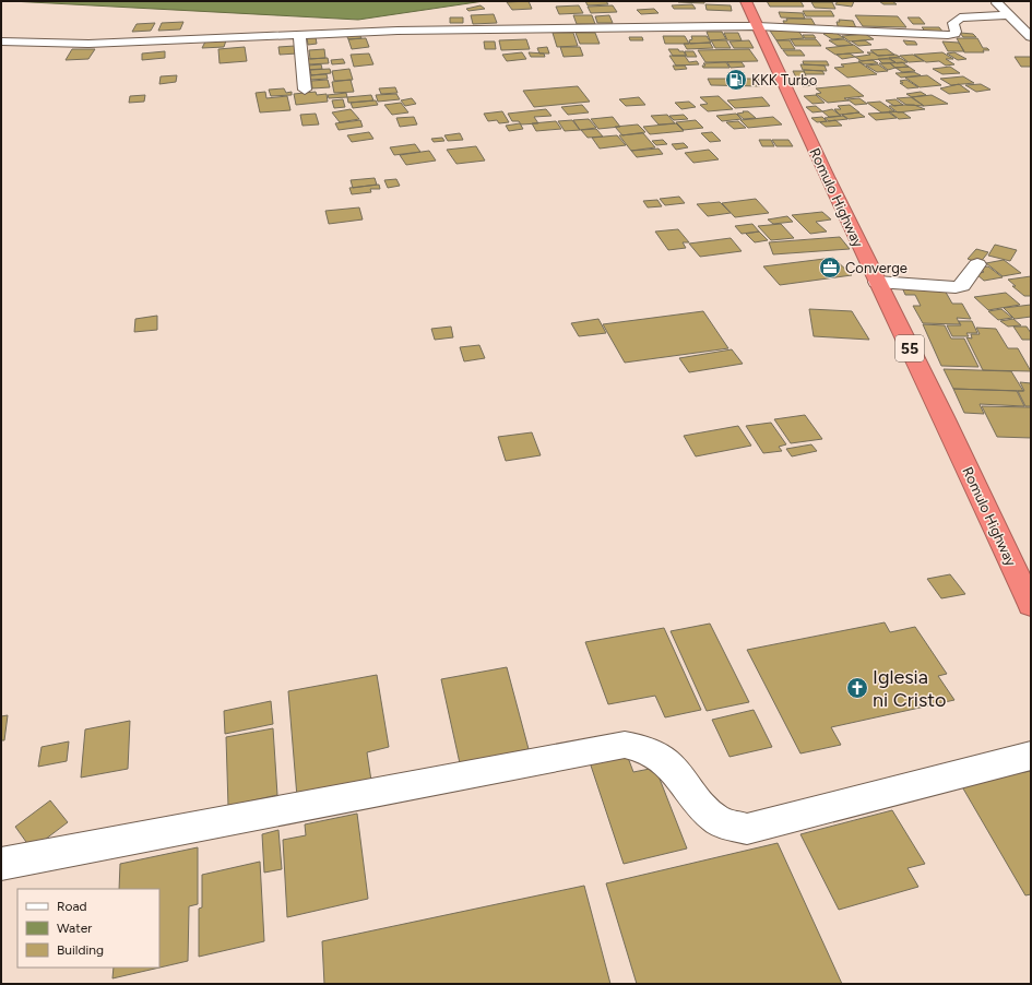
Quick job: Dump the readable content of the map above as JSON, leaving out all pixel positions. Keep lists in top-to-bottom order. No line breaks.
{"streets":{"highway":["Romulo Highway","55"]},"places":{"fuel station":["KKK Turbo"],"office":["Converge"],"church":["Iglesia ni Cristo"]},"legend":["Road","Water","Building"]}
